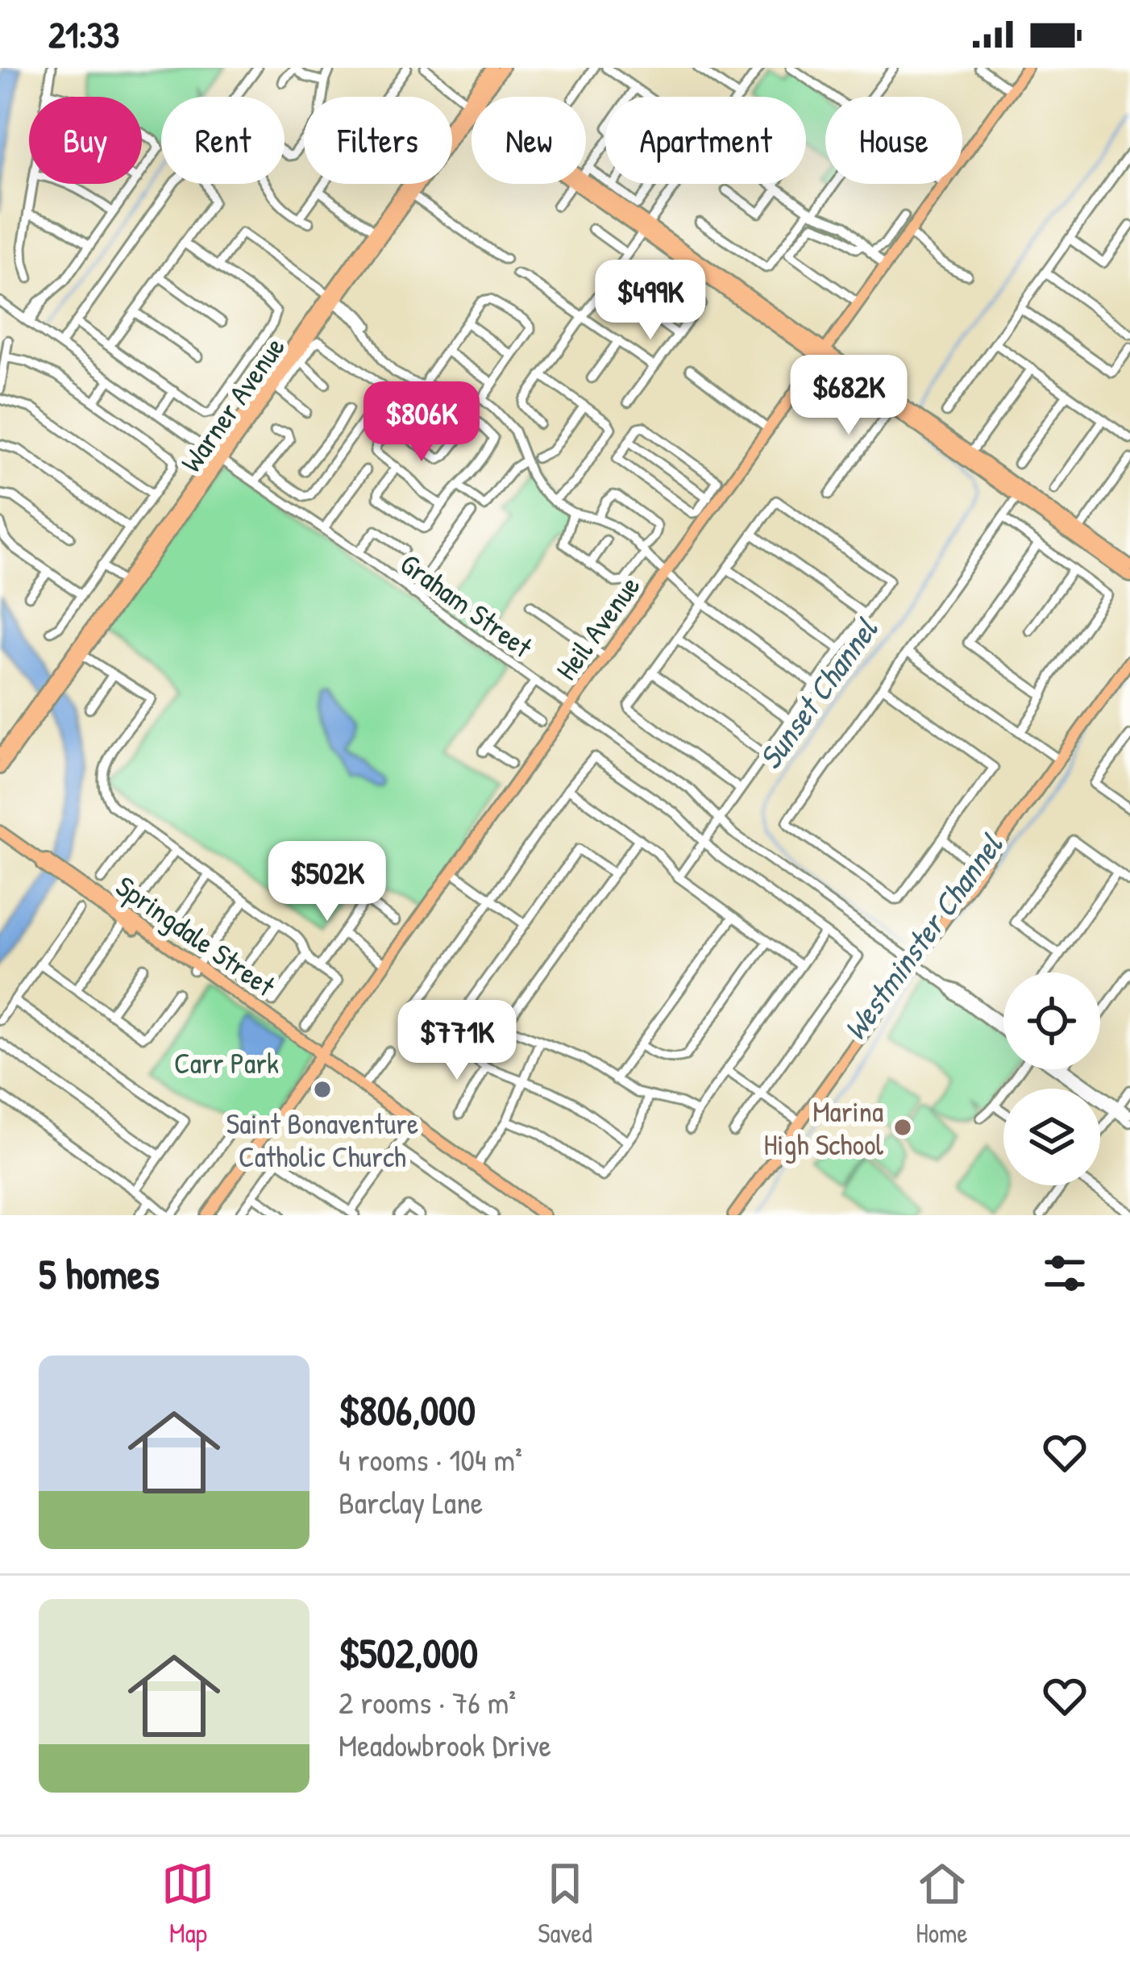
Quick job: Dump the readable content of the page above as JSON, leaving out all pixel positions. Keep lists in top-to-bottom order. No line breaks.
{"streets":{"main road":["Warner Avenue","Heil Avenue","Springdale Street"],"street":["Graham Street"]},"crossings":[["Warner Avenue","Graham Street"],["Graham Street","Heil Avenue"],["Heil Avenue","Springdale Street"]],"water":["Sunset Channel","Westminster Channel"],"parks":["Carr Park"],"places":["Saint Bonaventure Catholic Church","Marina High School"],"page":{"status":"21:33","chip":["Buy","Rent","Filters","New","Apartment","House"],"price":["$499K","$682K","$806K","$502K","$771K"],"heading":"5 homes","list":[{"name":"$806,000","note":"4 rooms · 104 m² · Barclay Lane"},{"name":"$502,000","note":"2 rooms · 76 m² · Meadowbrook Drive"}],"tabs":["Map","Saved","Home"]}}
